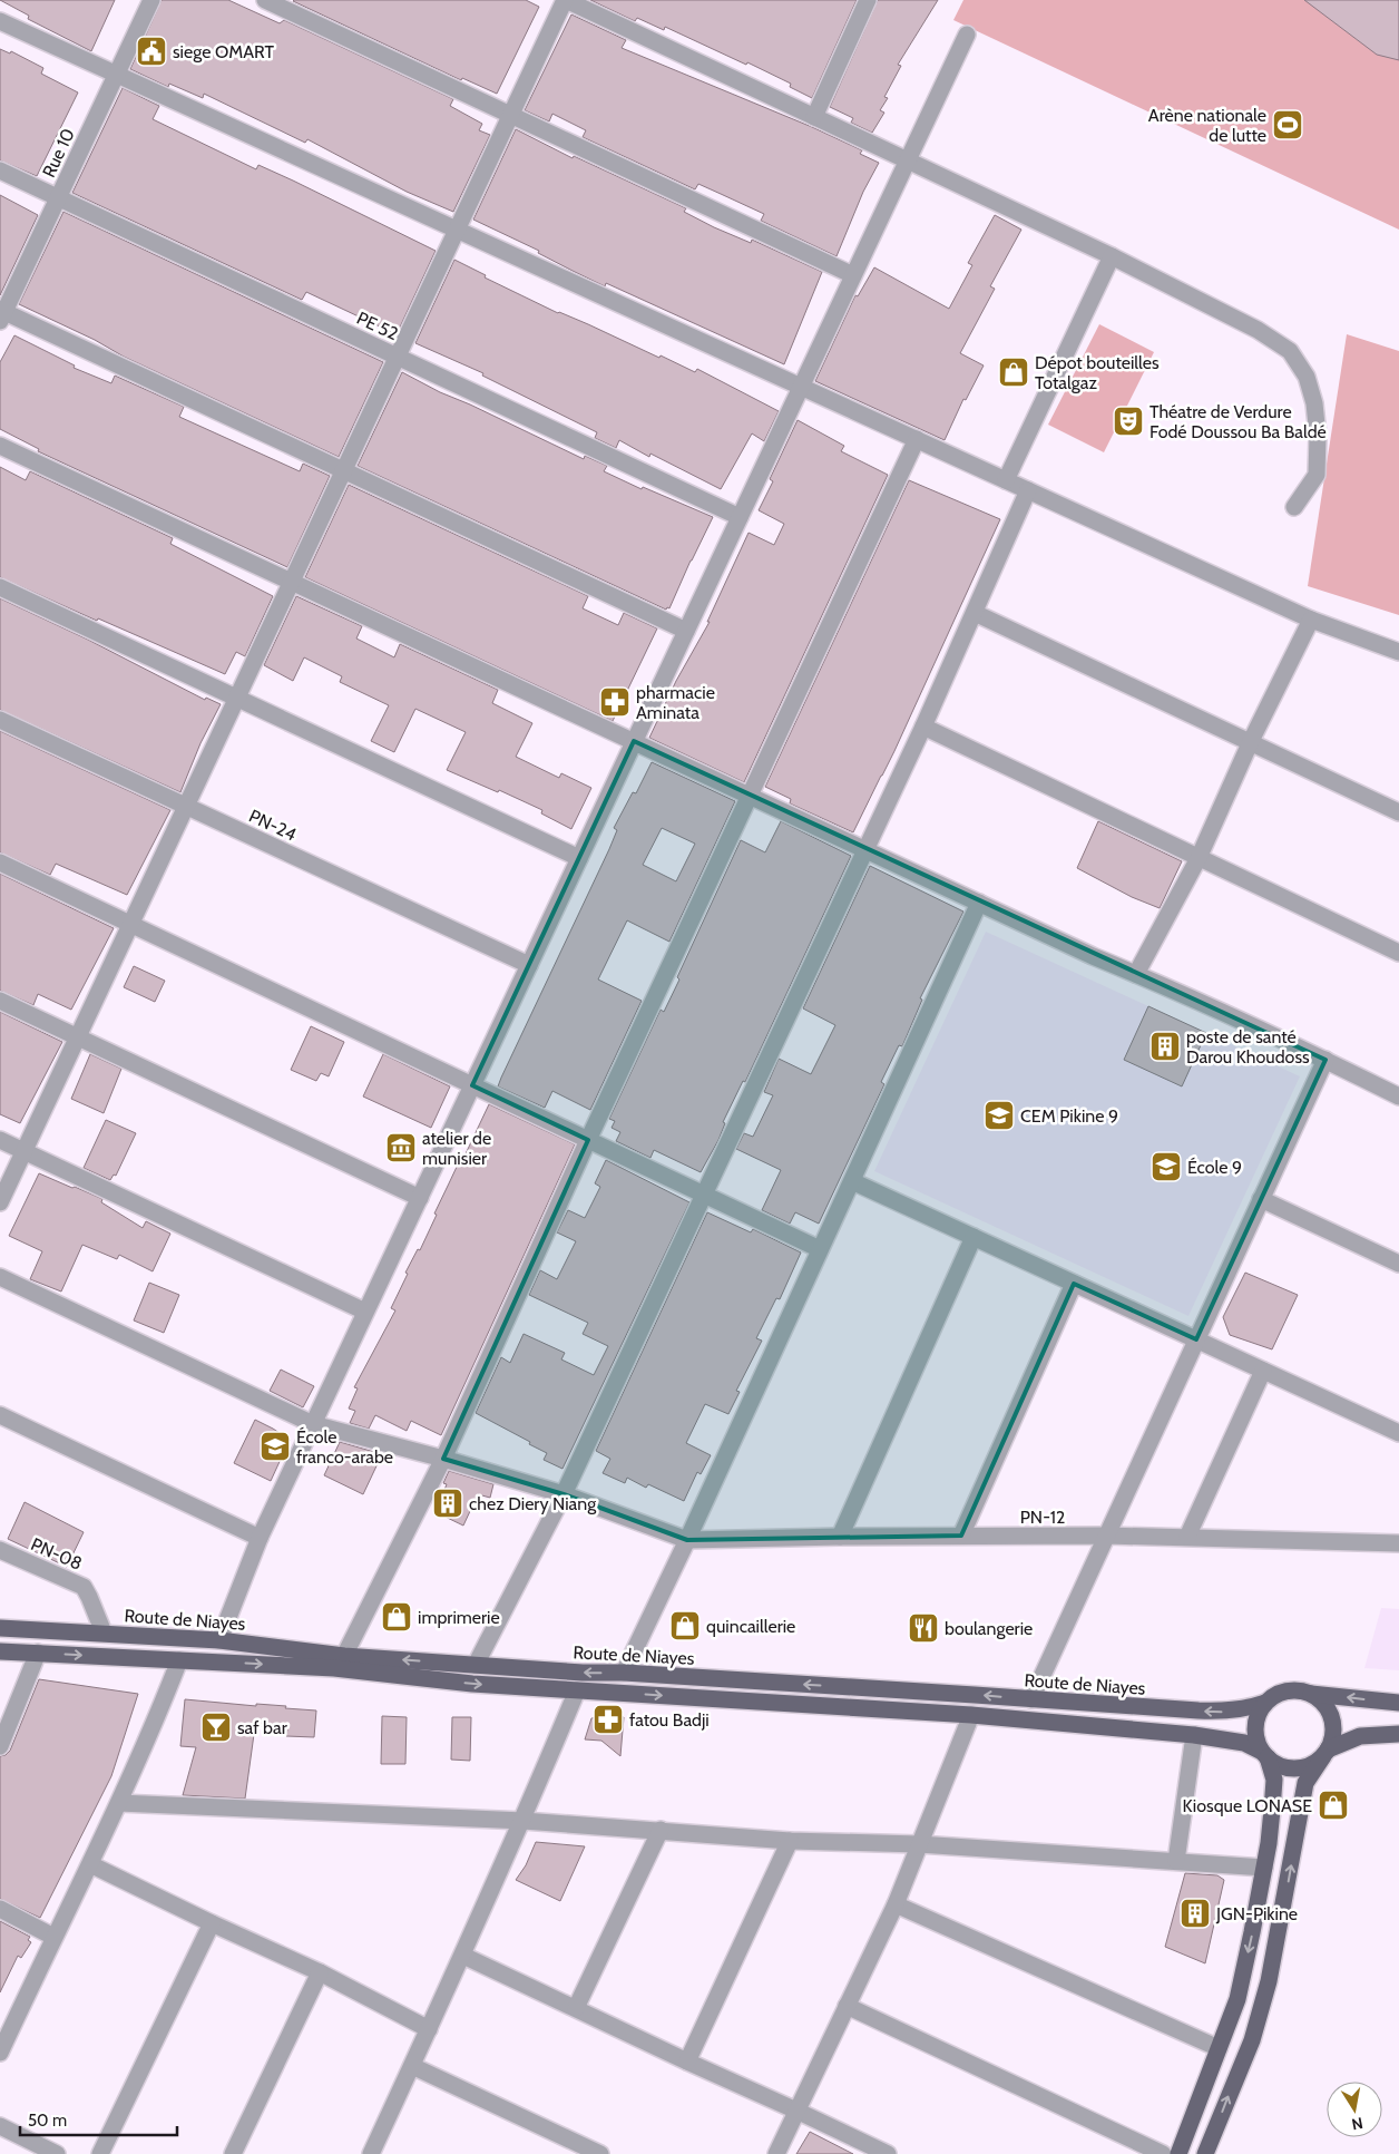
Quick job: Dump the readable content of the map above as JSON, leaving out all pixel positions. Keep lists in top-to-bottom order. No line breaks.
{"streets":{"main road":["Route de Niayes"],"street":["Rue 10","PE 52","PN-24","PN-12","PN-08"]},"crossings":[["Rue 10","PE 52"],["PN-08","Route de Niayes"]],"places":{"public building":["siege OMART"],"sports":["Arène nationale de lutte"],"shop":["Dépot bouteilles Totalgaz","imprimerie","quincaillerie","Kiosque LONASE"],"theatre":["Théatre de Verdure Fodé Doussou Ba Baldé"],"pharmacy":["pharmacie Aminata","fatou Badji"],"building":["poste de santé Darou Khoudoss","chez Diery Niang","JGN-Pikine"],"school or university":["CEM Pikine 9","École 9","École franco-arabe"],"museum":["atelier de munisier"],"restaurant":["boulangerie"],"bar":["saf bar"]},"scale_bar":"50 m","north":"bottom"}
